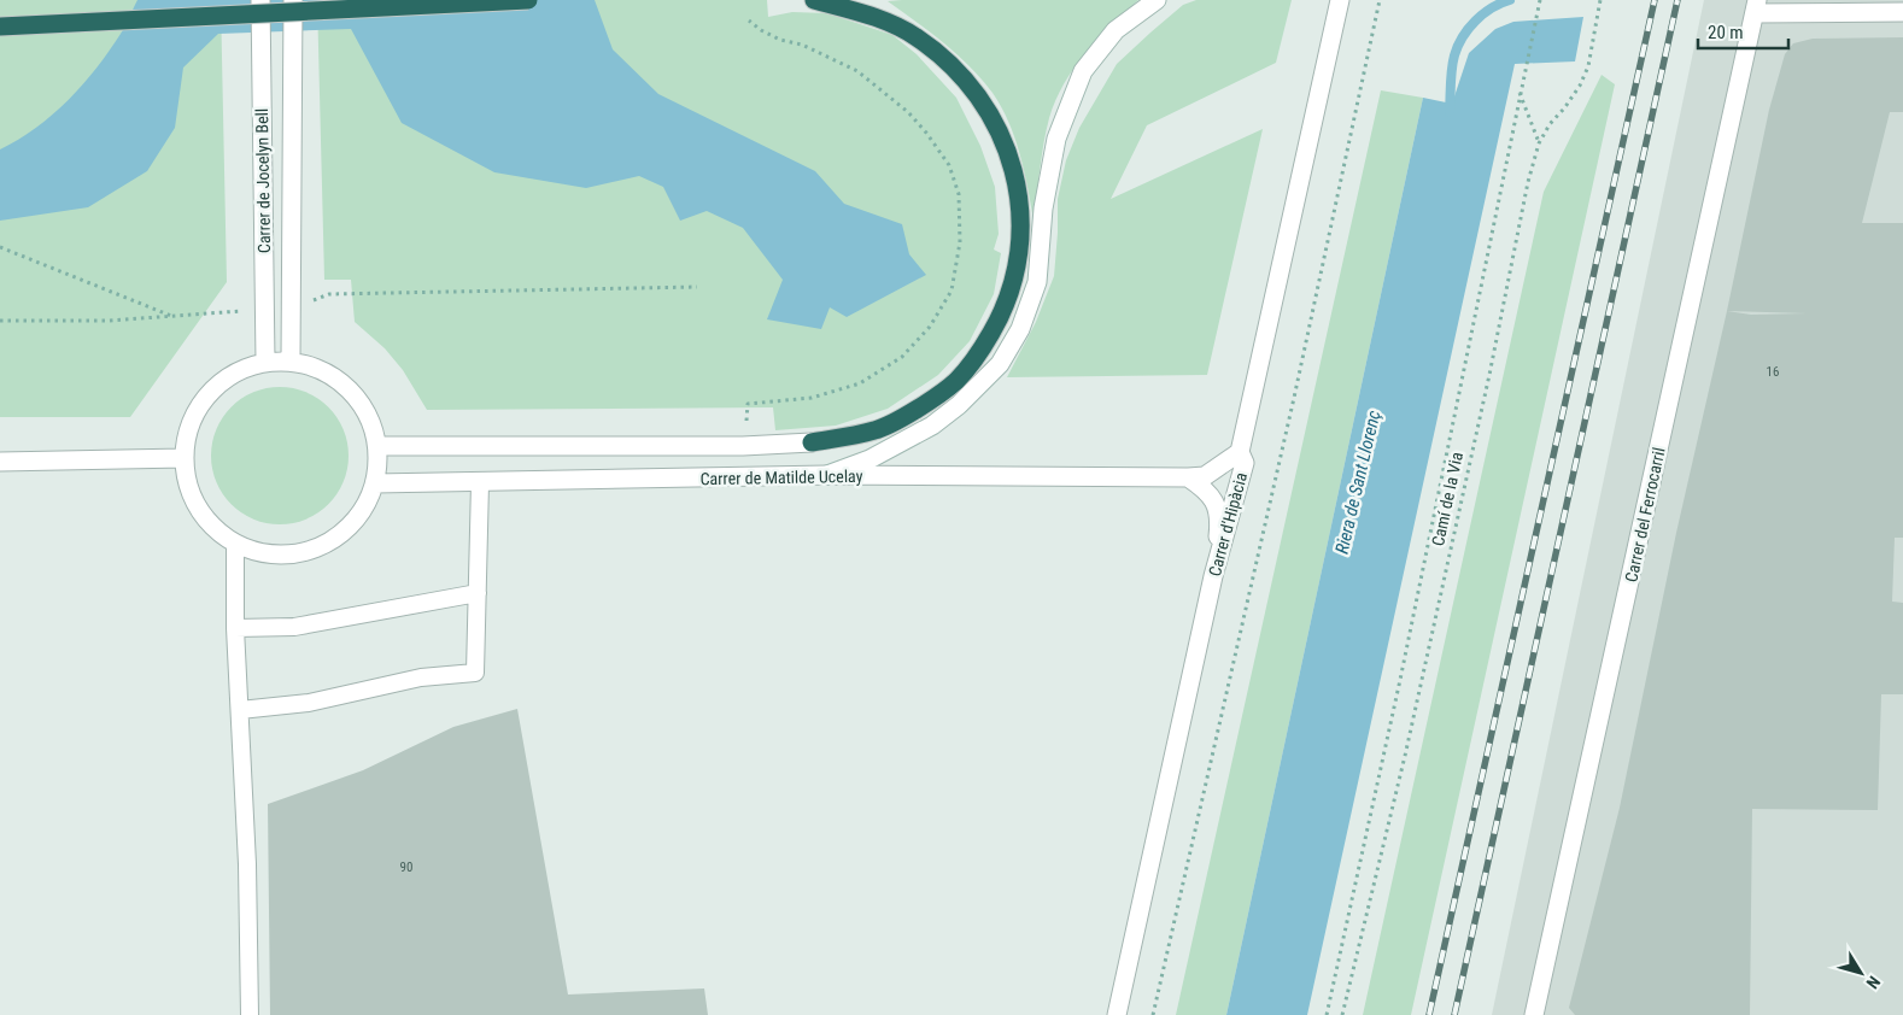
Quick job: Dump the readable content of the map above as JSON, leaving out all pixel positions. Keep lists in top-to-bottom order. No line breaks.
{"streets":{"street":["Carrer de Jocelyn Bell","Carrer de Matilde Ucelay","Carrer del Ferrocarril","Carrer d'Hipàcia"],"path":["Camí de la Via"]},"crossings":[["Carrer de Jocelyn Bell","Carrer de Matilde Ucelay"],["Carrer de Matilde Ucelay","Carrer d'Hipàcia"]],"water":["Riera de Sant Llorenç"],"house_numbers":["16","90"],"scale_bar":"20 m","north":"bottom right"}
